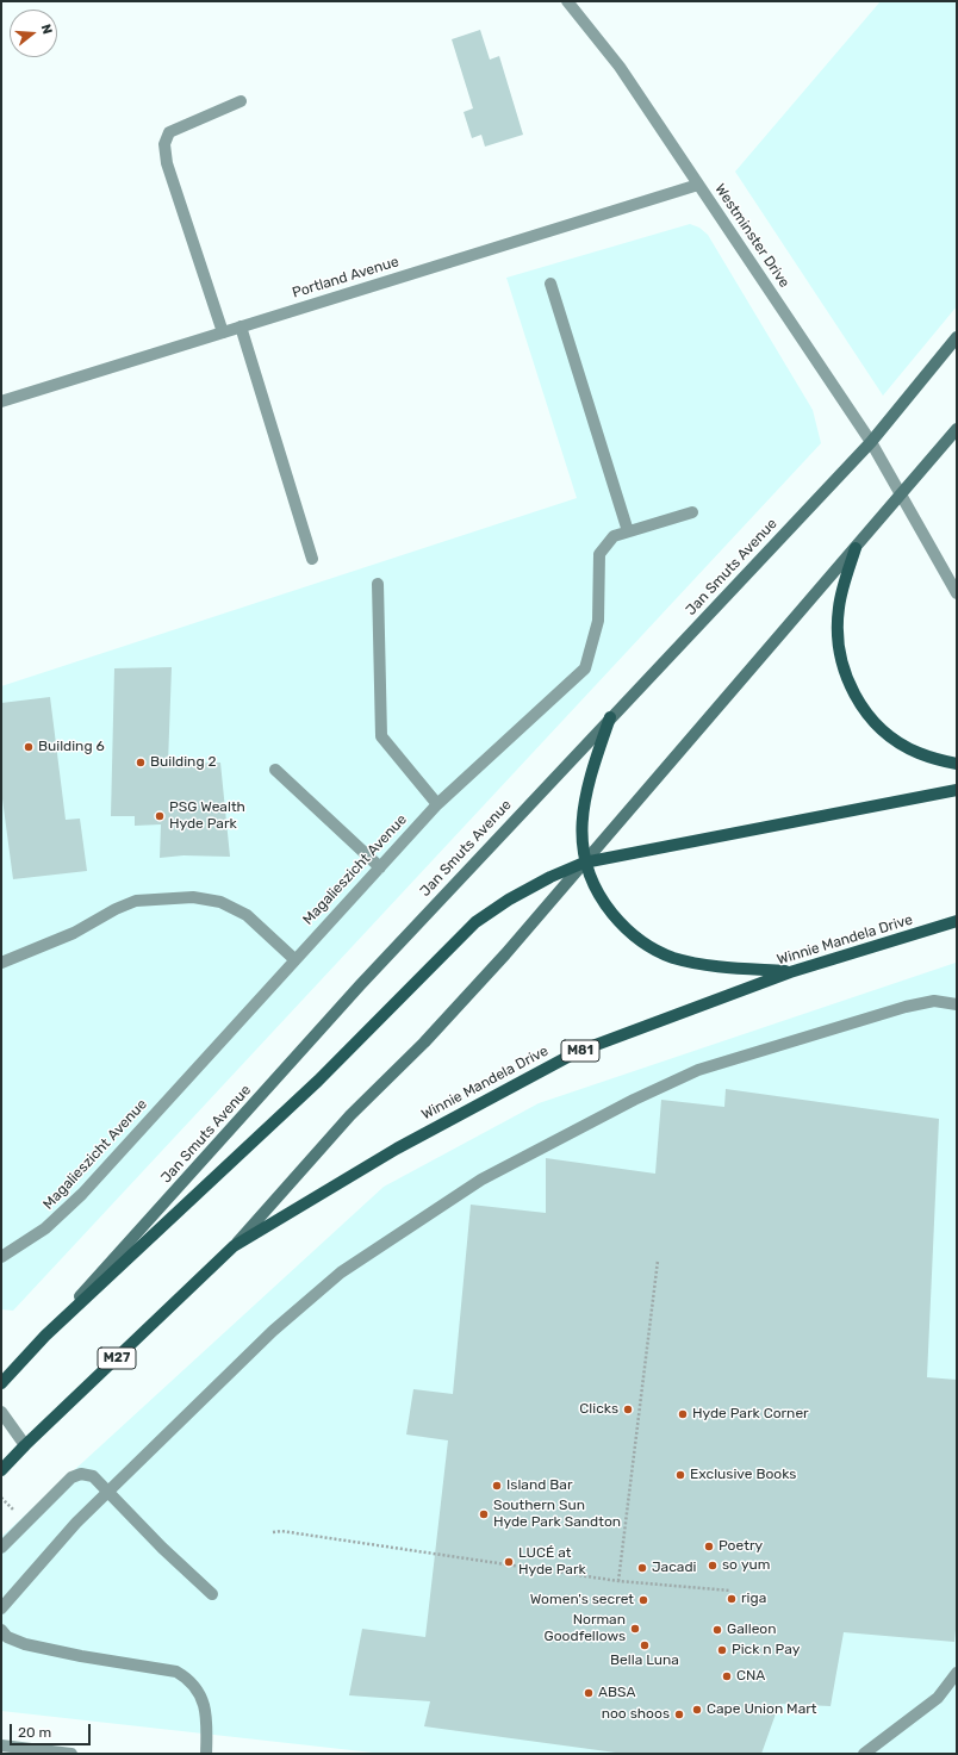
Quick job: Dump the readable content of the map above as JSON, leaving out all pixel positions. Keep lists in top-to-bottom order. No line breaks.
{"streets":{"main road":["Jan Smuts Avenue","Winnie Mandela Drive","M81","M27"],"street":["Westminster Drive","Portland Avenue","Magalieszicht Avenue"]},"crossings":[["Westminster Drive","Portland Avenue"],["Westminster Drive","Jan Smuts Avenue"],["Westminster Drive","M27"],["Winnie Mandela Drive","M27"]],"places":["Building 6","Building 2","PSG Wealth Hyde Park","Clicks","Hyde Park Corner","Exclusive Books","Island Bar","Southern Sun Hyde Park Sandton","Poetry","LUCÉ at Hyde Park","so yum","Jacadi","riga","Women's secret","Norman Goodfellows","Galleon","Bella Luna","Pick n Pay","CNA","ABSA","Cape Union Mart","noo shoos"],"scale_bar":"20 m","north":"right"}
